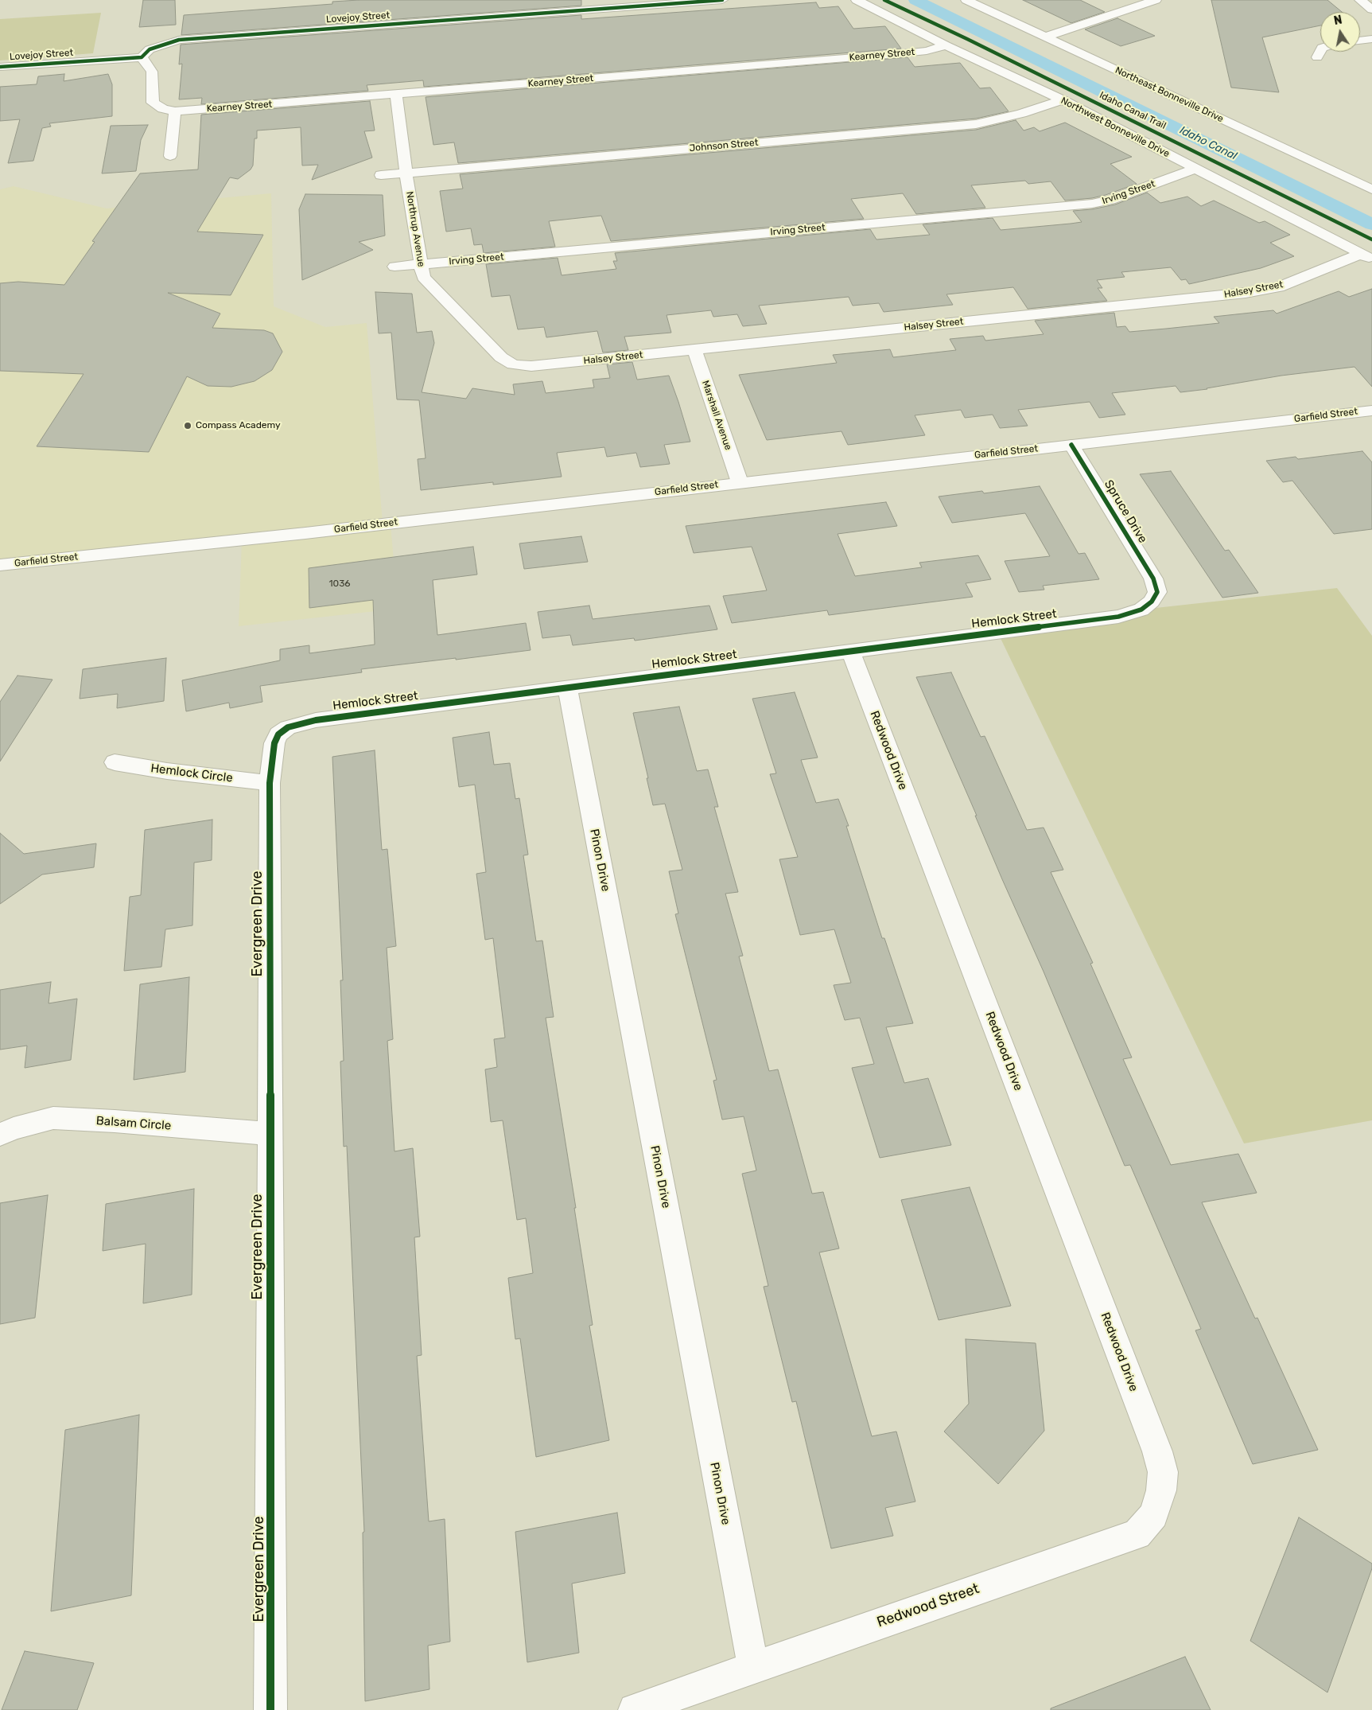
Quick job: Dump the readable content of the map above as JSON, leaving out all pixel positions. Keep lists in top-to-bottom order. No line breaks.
{"streets":{"street":["Lovejoy Street","Kearney Street","Northeast Bonneville Drive","Northwest Bonneville Drive","Johnson Street","Irving Street","Northrup Avenue","Halsey Street","Marshall Avenue","Garfield Street","Spruce Drive","Hemlock Street","Redwood Drive","Hemlock Circle","Pinon Drive","Evergreen Drive","Balsam Circle","Redwood Street"],"cycle path":["Idaho Canal Trail"]},"crossings":[["Kearney Street","Northwest Bonneville Drive"],["Kearney Street","Northrup Avenue"],["Northwest Bonneville Drive","Johnson Street"],["Northwest Bonneville Drive","Irving Street"],["Northwest Bonneville Drive","Halsey Street"],["Johnson Street","Northrup Avenue"],["Irving Street","Northrup Avenue"],["Northrup Avenue","Halsey Street"],["Halsey Street","Marshall Avenue"],["Marshall Avenue","Garfield Street"],["Garfield Street","Spruce Drive"],["Spruce Drive","Hemlock Street"],["Hemlock Street","Redwood Drive"],["Hemlock Street","Hemlock Circle"],["Hemlock Street","Pinon Drive"],["Hemlock Street","Evergreen Drive"],["Redwood Drive","Redwood Street"],["Hemlock Circle","Evergreen Drive"],["Pinon Drive","Redwood Street"],["Evergreen Drive","Balsam Circle"]],"water":["Idaho Canal"],"places":["Compass Academy"],"house_numbers":["1036"],"north":"top"}
